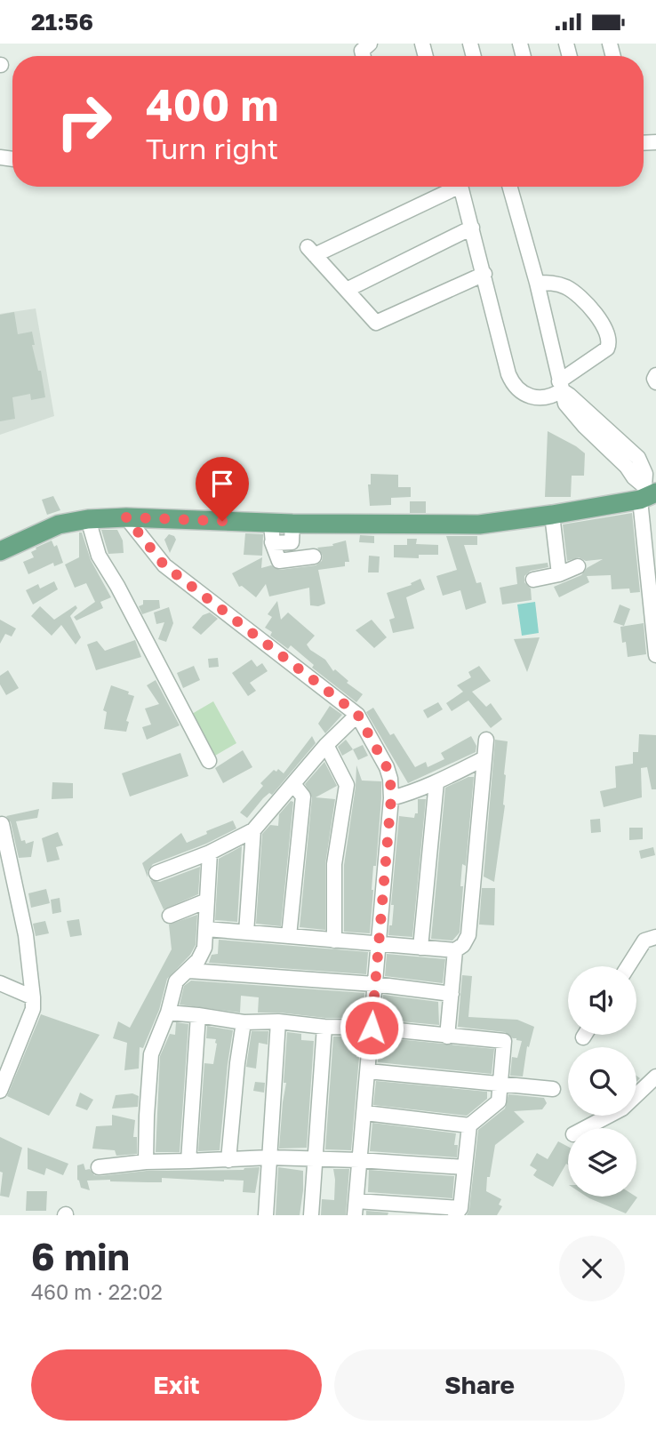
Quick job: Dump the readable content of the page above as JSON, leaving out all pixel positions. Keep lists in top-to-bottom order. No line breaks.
{"page":{"status":"21:56","turn":["400 m","Turn right"],"heading":["6 min","460 m · 22:02"],"buttons":["Exit","Share"]}}
